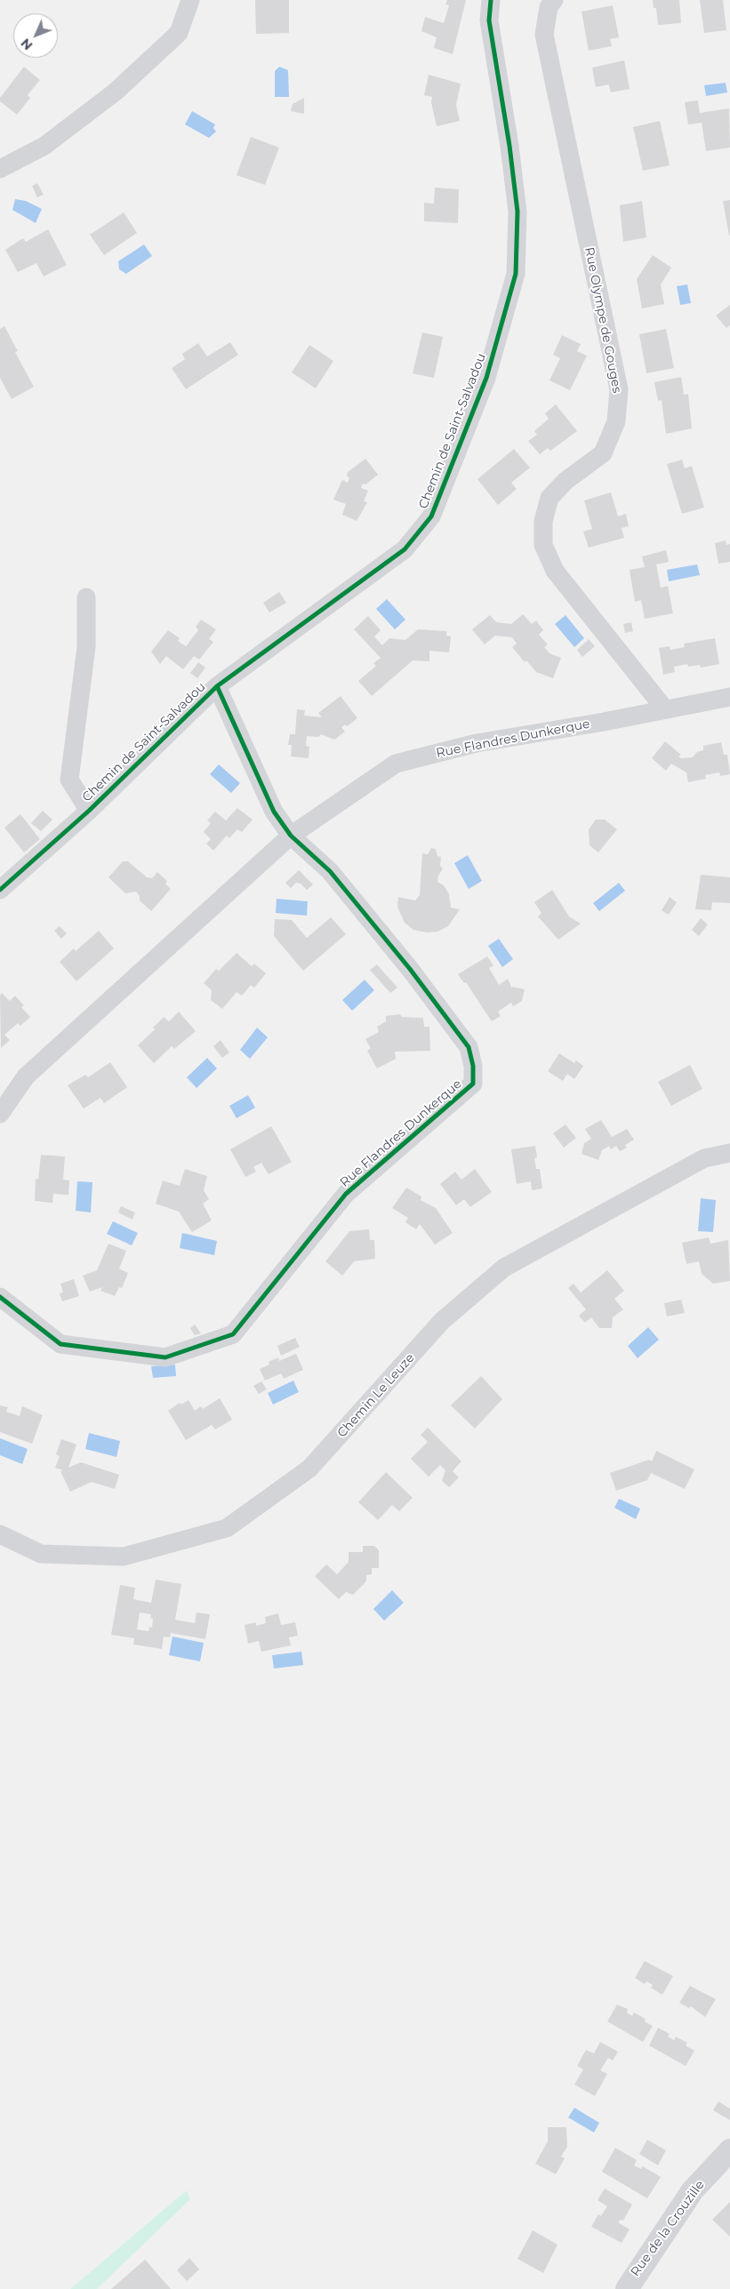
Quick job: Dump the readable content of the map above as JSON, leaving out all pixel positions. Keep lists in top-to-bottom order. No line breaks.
{"streets":{"street":["Rue Olympe de Gouges","Chemin de Saint-Salvadou","Rue Flandres Dunkerque","Chemin Le Leuze","Rue de la Crouzille"]},"crossings":[["Rue Olympe de Gouges","Rue Flandres Dunkerque"],["Chemin de Saint-Salvadou","Rue Flandres Dunkerque"]],"north":"bottom left"}
